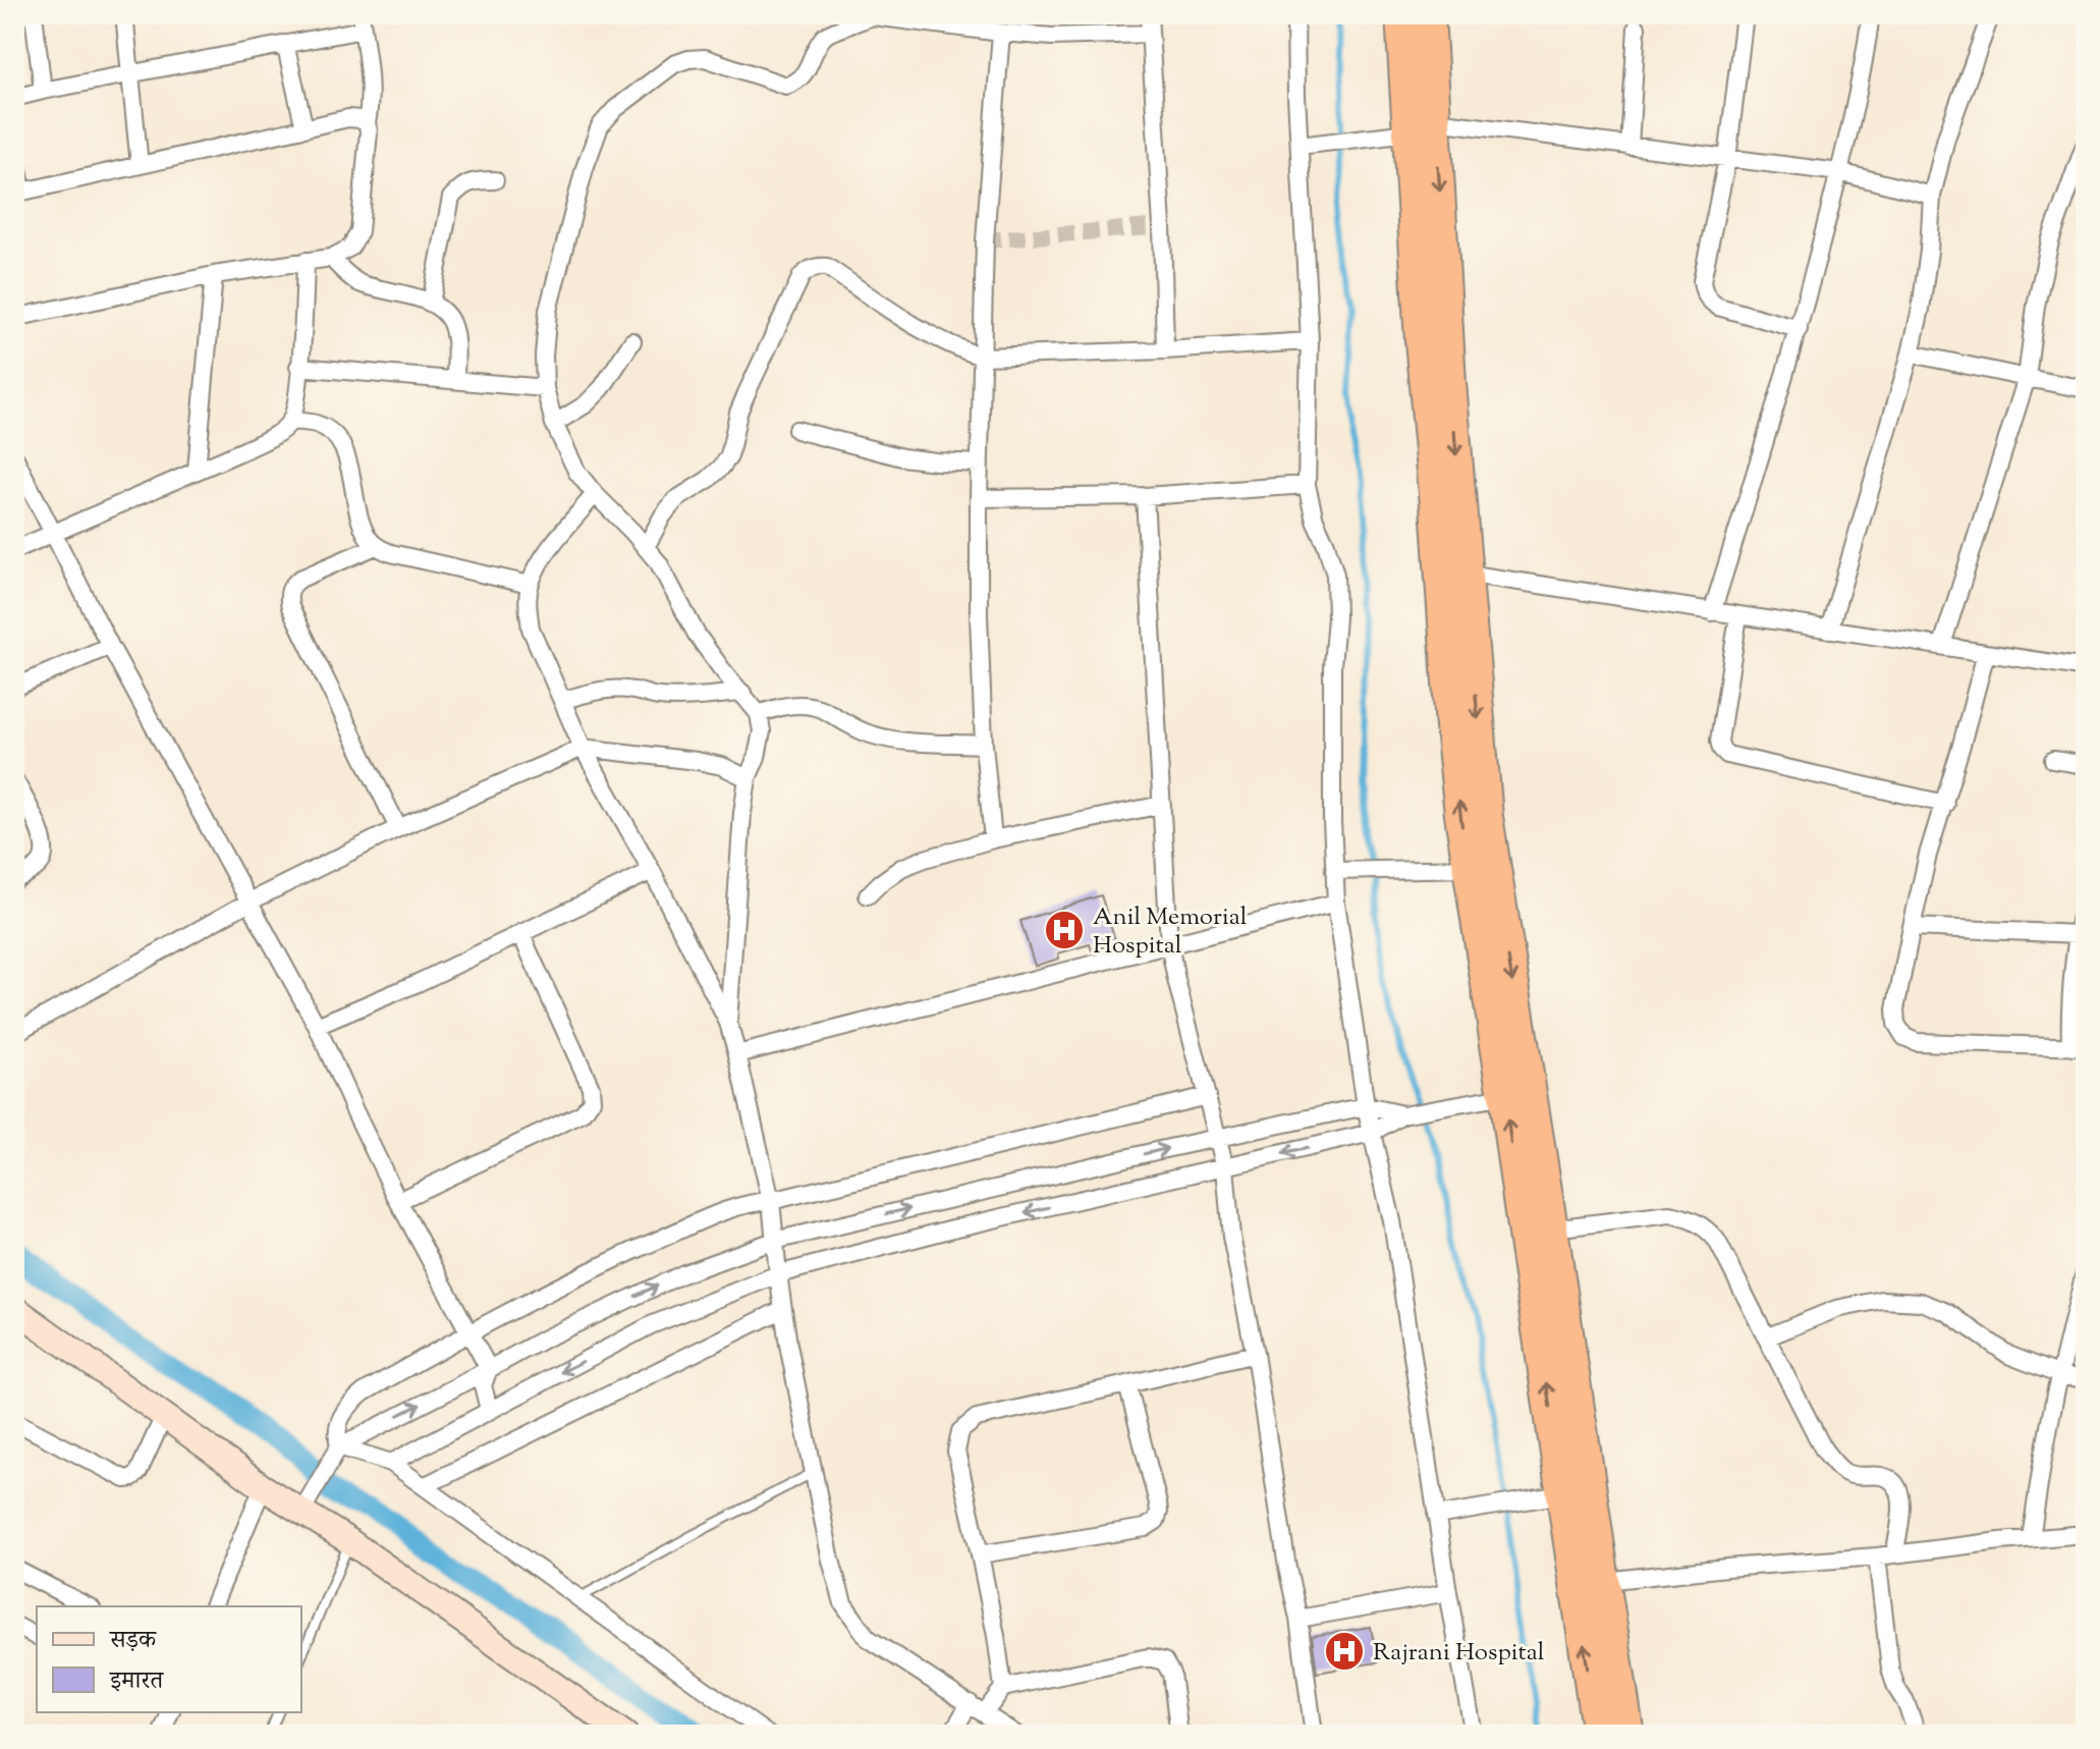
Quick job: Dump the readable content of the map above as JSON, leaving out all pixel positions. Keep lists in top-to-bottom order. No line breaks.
{"places":{"hospital":["Anil Memorial Hospital","Rajrani Hospital"]},"legend":["सड़क","इमारत"]}
